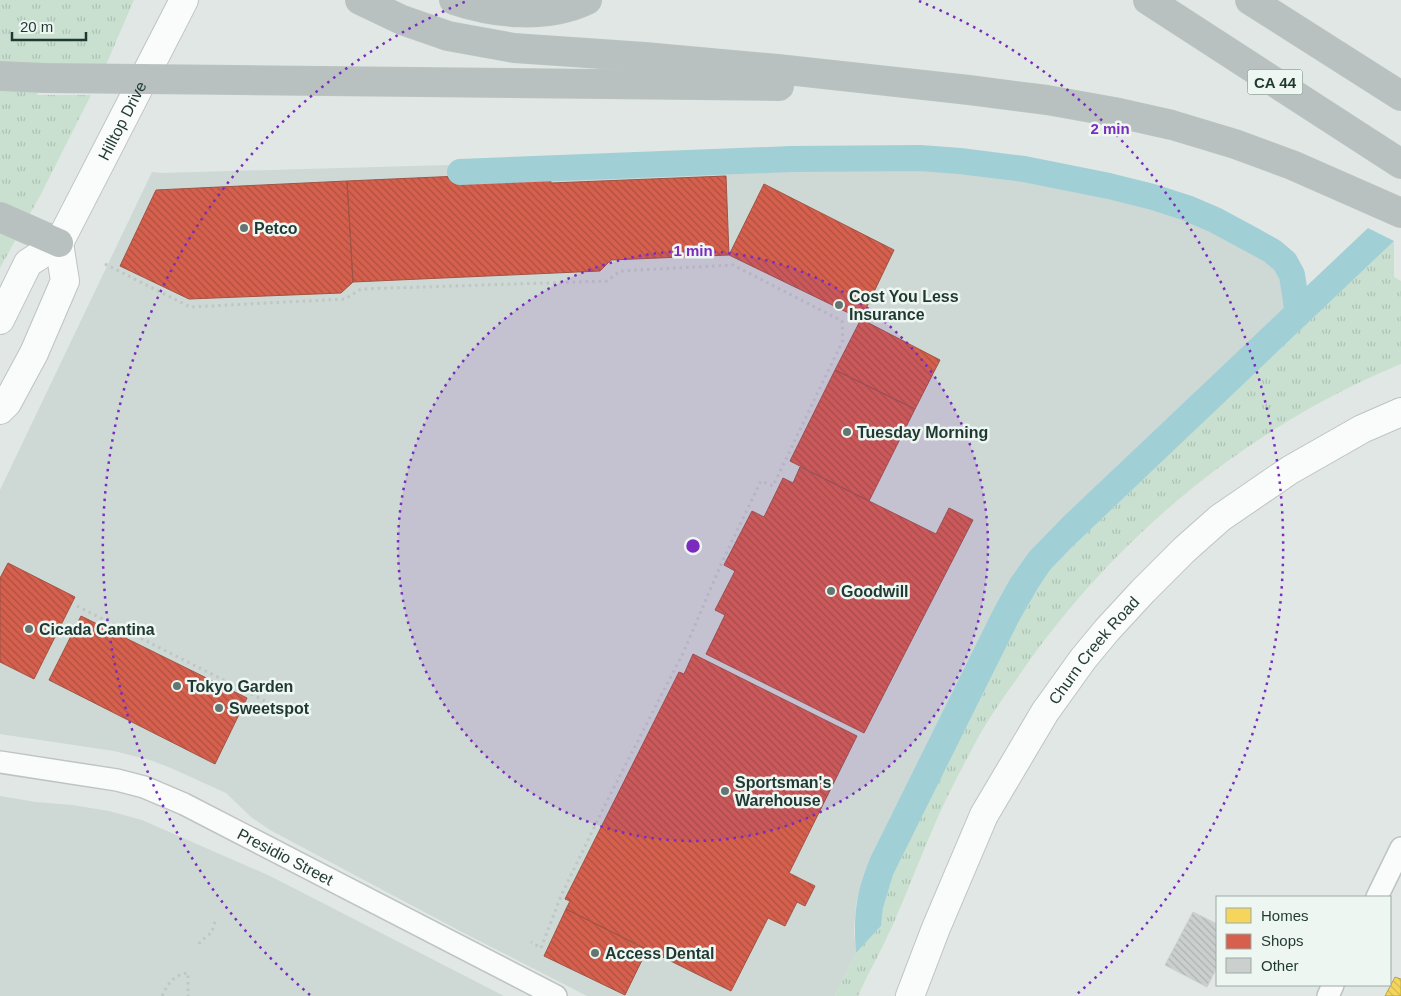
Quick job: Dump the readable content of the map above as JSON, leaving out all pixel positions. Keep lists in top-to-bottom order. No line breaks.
{"streets":{"highway":["CA 44"],"main road":["Hilltop Drive","Churn Creek Road"],"street":["Presidio Street"]},"places":["Petco","Cost You Less Insurance","Tuesday Morning","Goodwill","Cicada Cantina","Tokyo Garden","Sweetspot","Sportsman's Warehouse","Access Dental"],"legend":["Homes","Shops","Other"],"scale_bar":"20 m","rings":["2 min","1 min"]}
